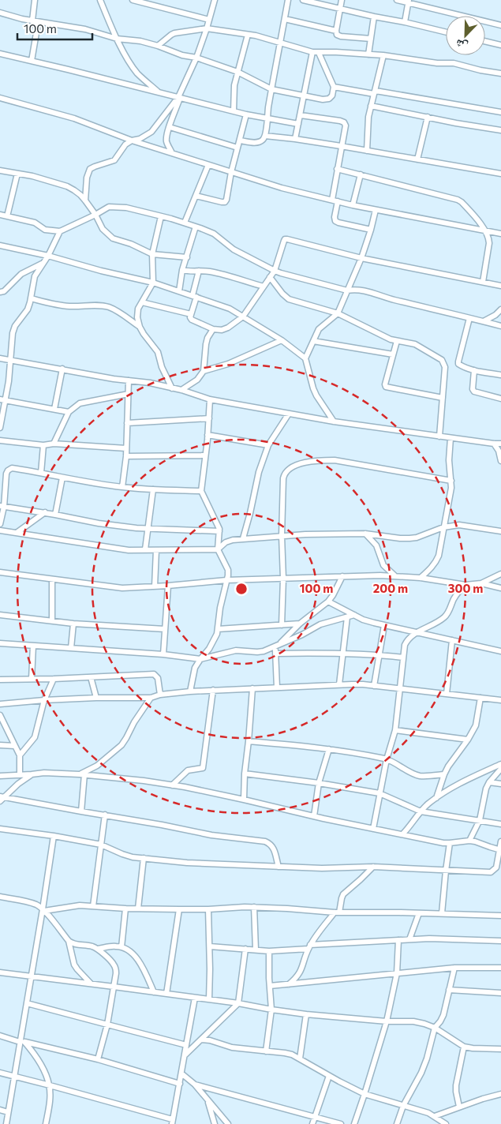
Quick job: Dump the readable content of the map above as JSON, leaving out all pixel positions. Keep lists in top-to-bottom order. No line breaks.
{"scale_bar":"100 m","north":"bottom left","rings":["100 m","200 m","300 m"]}
